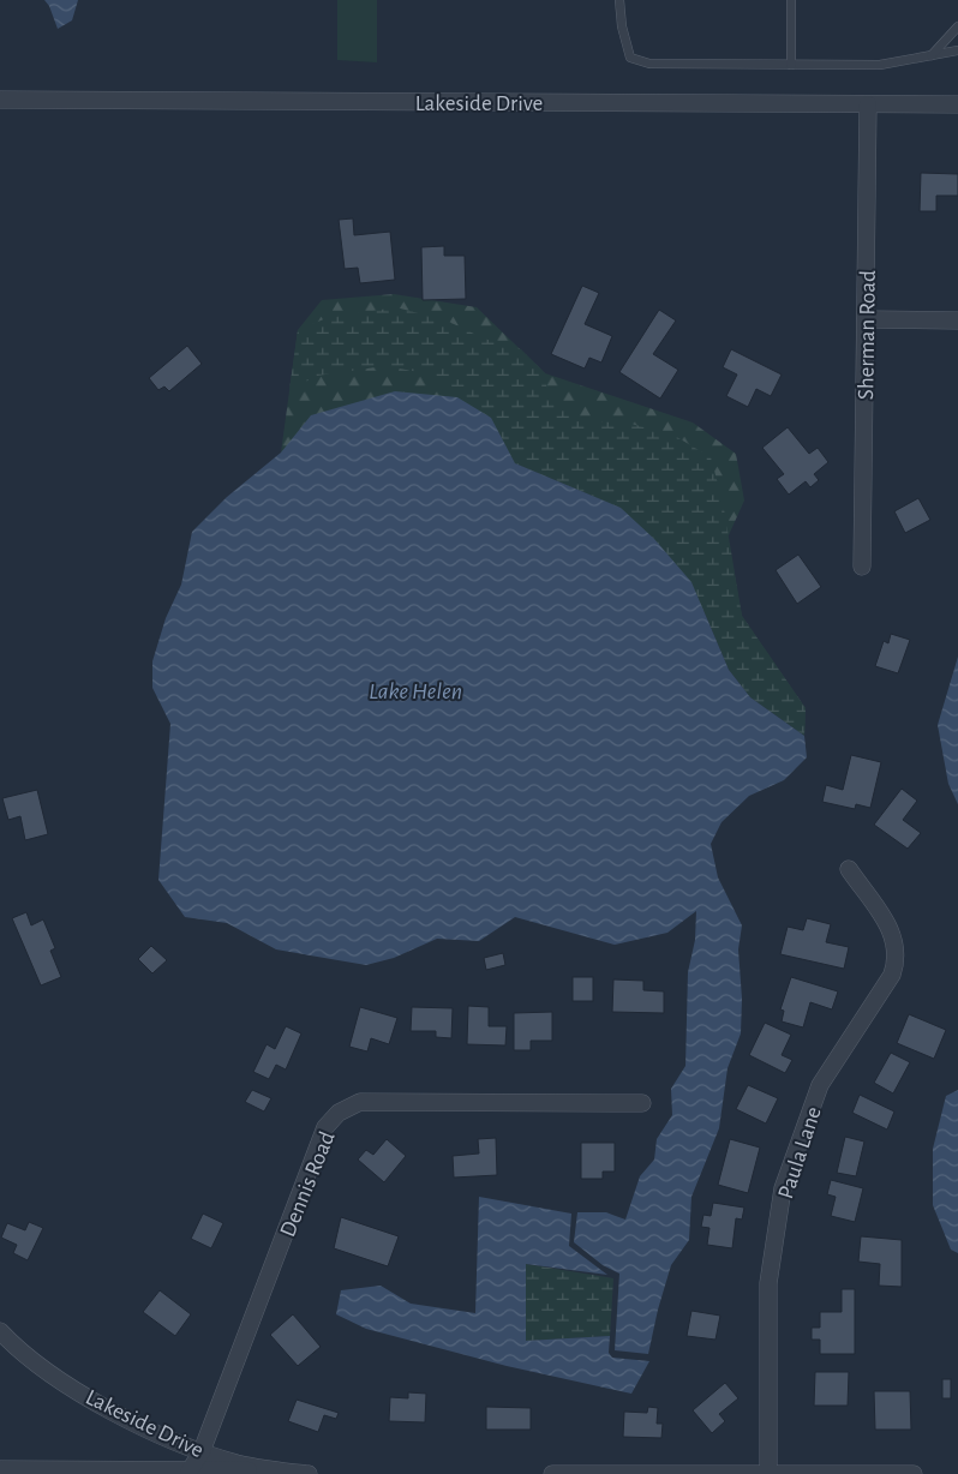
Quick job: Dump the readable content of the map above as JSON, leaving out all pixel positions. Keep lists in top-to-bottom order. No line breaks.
{"streets":{"street":["Lakeside Drive","Sherman Road","Paula Lane","Dennis Road"]},"crossings":[["Lakeside Drive","Sherman Road"],["Lakeside Drive","Dennis Road"]],"water":["Lake Helen"]}
